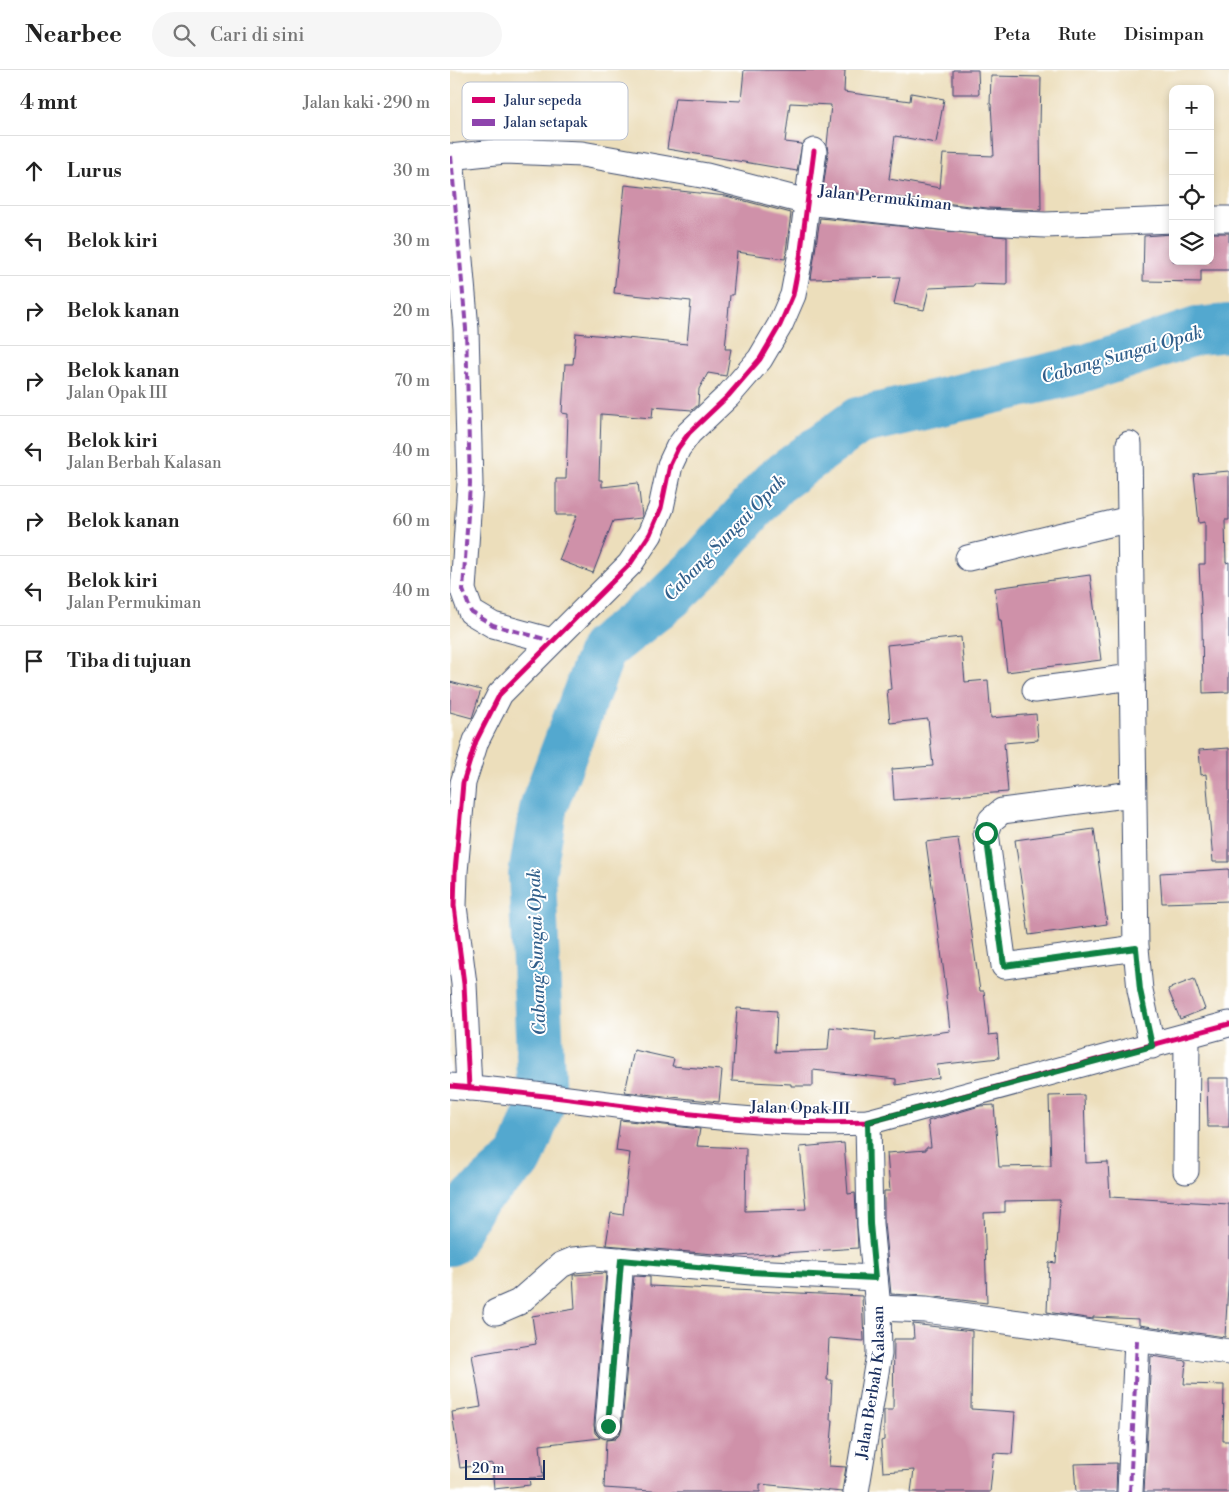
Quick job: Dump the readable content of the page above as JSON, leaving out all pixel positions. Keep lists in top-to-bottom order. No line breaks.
{"streets":{"street":["Jalan Permukiman","Jalan Opak III","Jalan Berbah Kalasan"]},"crossings":[["Jalan Opak III","Jalan Berbah Kalasan"]],"water":["Cabang Sungai Opak"],"legend":["Jalur sepeda","Jalan setapak"],"scale_bar":"20 m","page":{"header":"Nearbee","search":"Cari di sini","nav":["Peta","Rute","Disimpan"],"heading":["4 mnt","Jalan kaki · 290 m"],"map_buttons":["+","−"],"list":[["Lurus","30 m"],["Belok kiri","30 m"],["Belok kanan","20 m"],["Belok kanan","Jalan Opak III","70 m"],["Belok kiri","Jalan Berbah Kalasan","40 m"],["Belok kanan","60 m"],["Belok kiri","Jalan Permukiman","40 m"],"Tiba di tujuan"],"scale":"20 m"}}
